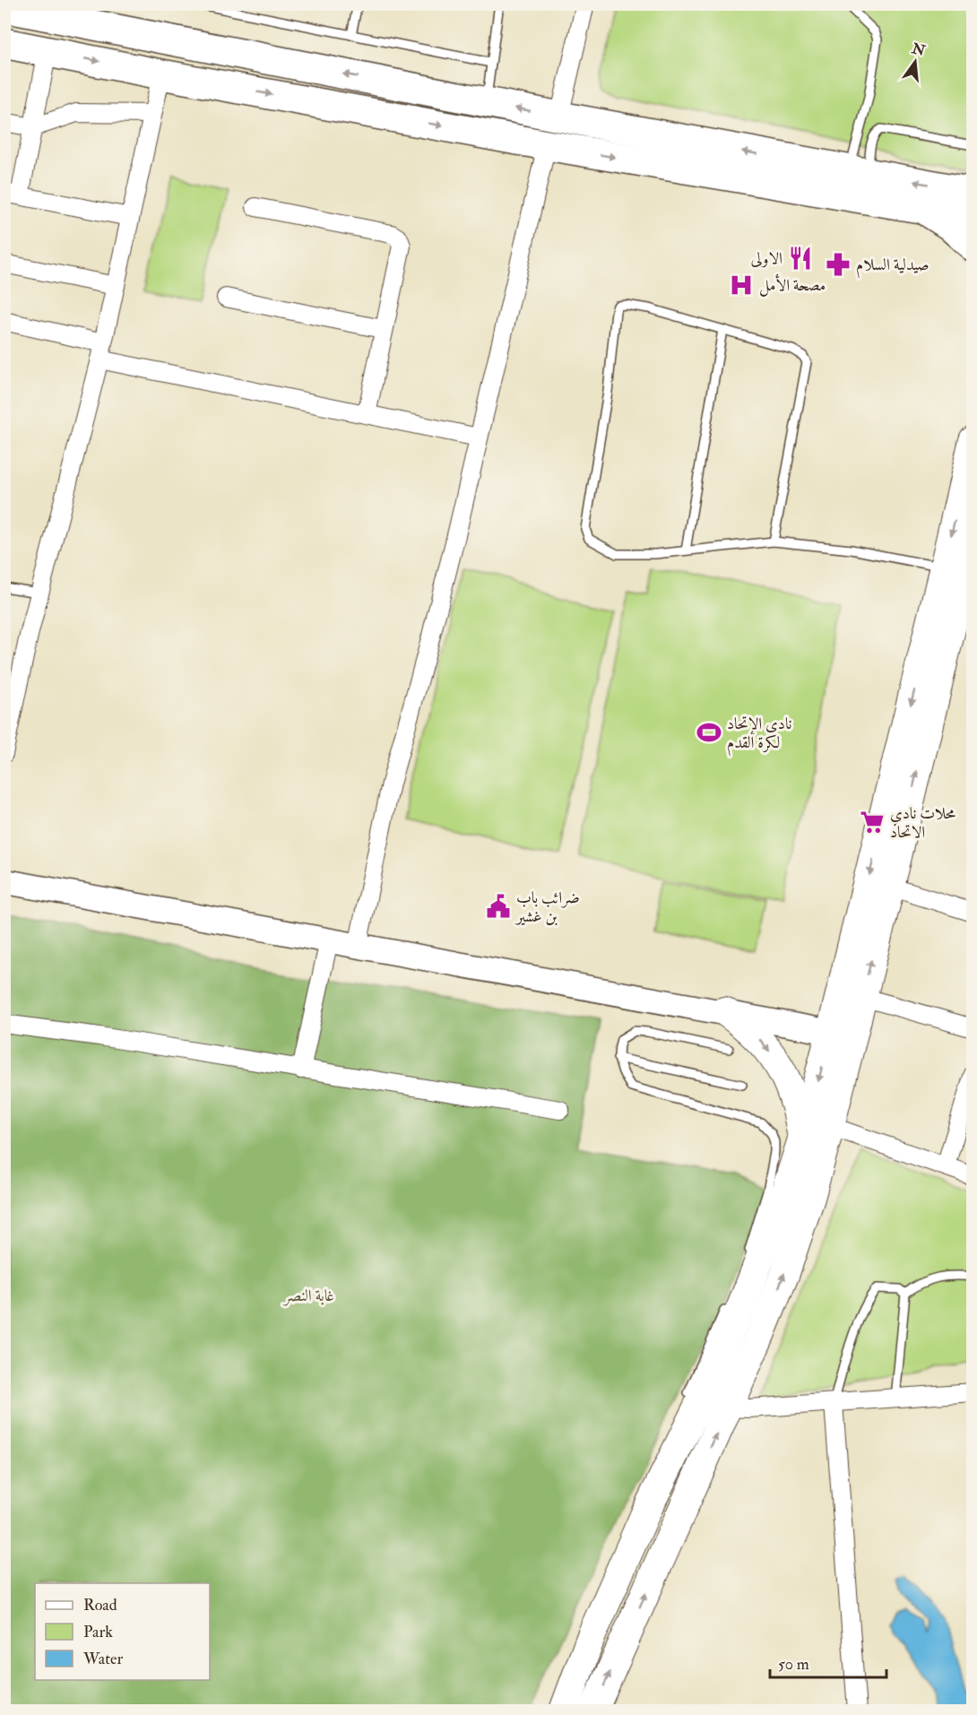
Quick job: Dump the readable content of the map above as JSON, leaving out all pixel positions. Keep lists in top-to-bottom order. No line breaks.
{"parks":["غابة النصر"],"places":{"restaurant":["الاولى"],"pharmacy":["صيدلية السلام"],"hospital":["مصحة الأمل"],"sports":["نادي الإتحاد لكرة القدم"],"supermarket":["محلات نادي الاتحاد"],"public building":["ضرائب باب بن غشير"]},"legend":["Road","Park","Water"],"scale_bar":"50 m","north":"top"}
